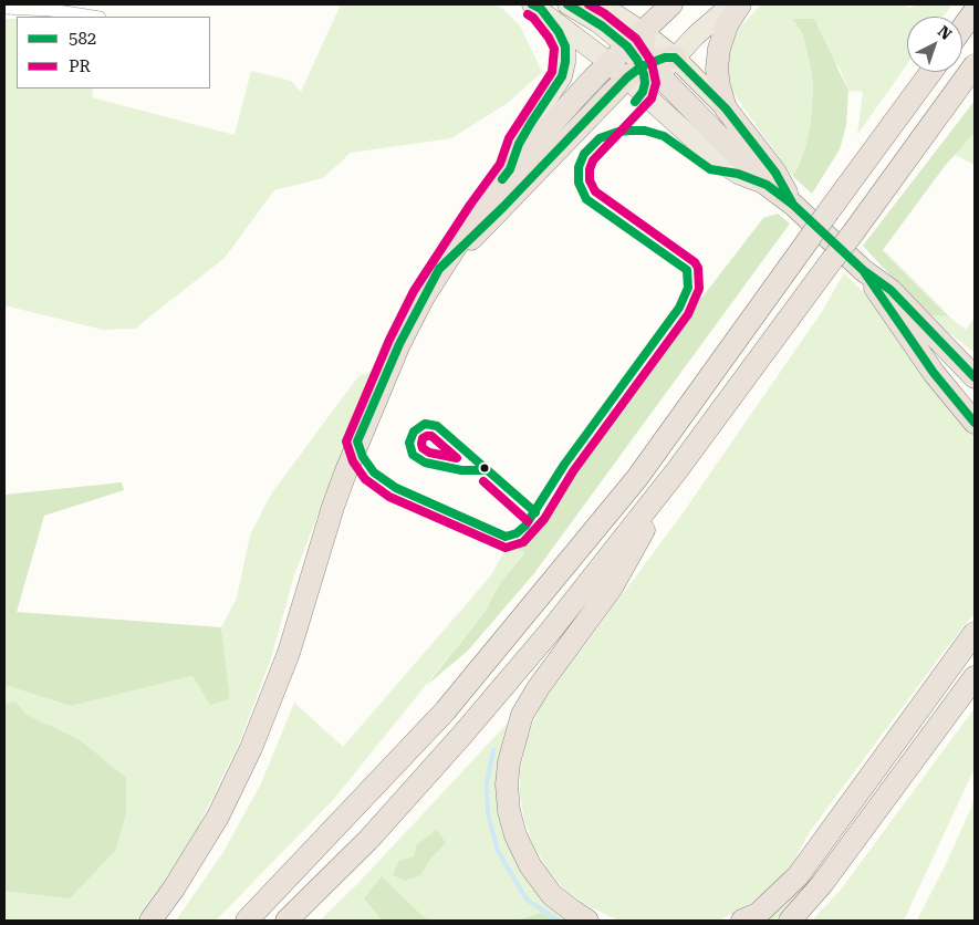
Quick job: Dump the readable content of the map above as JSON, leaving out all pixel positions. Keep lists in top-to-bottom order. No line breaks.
{"lines":["transit line 582","transit line PR"],"legend":["582","PR"],"north":"top right"}
